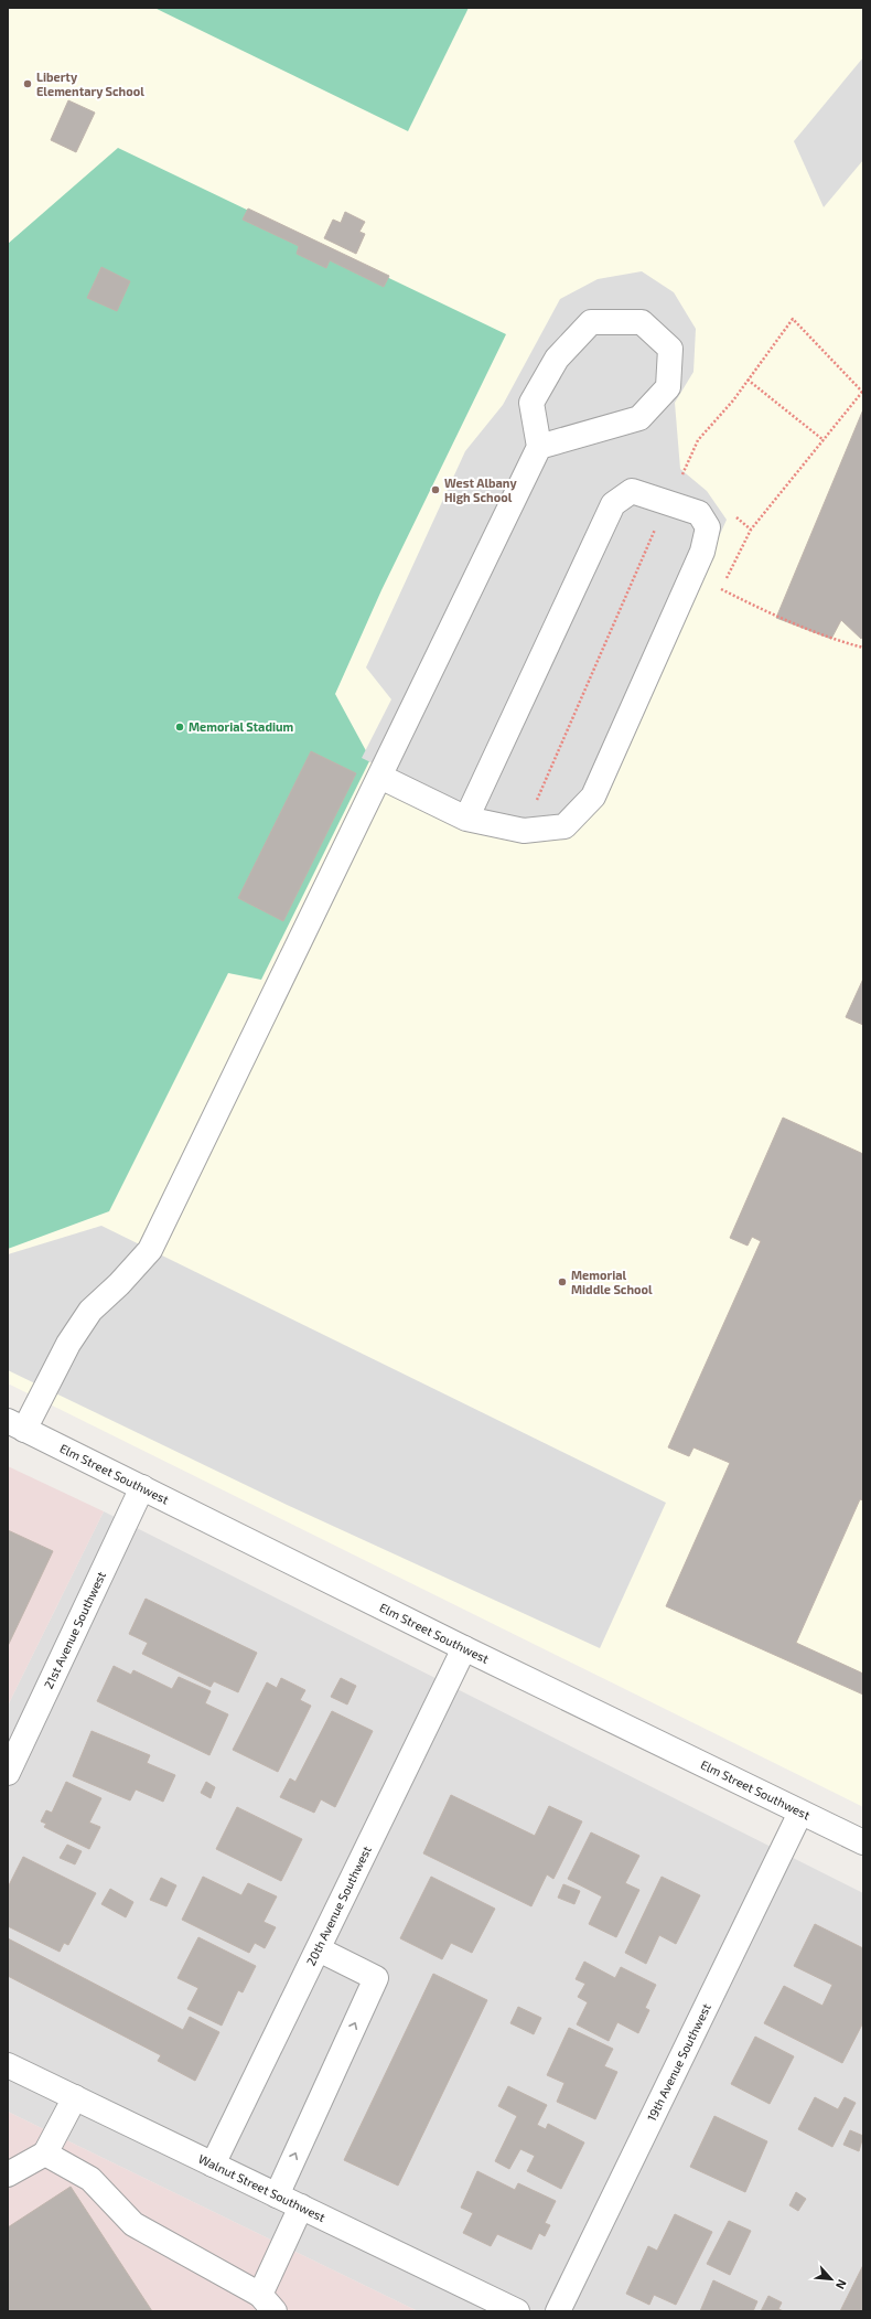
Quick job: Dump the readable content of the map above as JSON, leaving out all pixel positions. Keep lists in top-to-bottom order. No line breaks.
{"streets":{"street":["Elm Street Southwest","21st Avenue Southwest","20th Avenue Southwest","19th Avenue Southwest","Walnut Street Southwest"]},"crossings":[["Elm Street Southwest","21st Avenue Southwest"],["Elm Street Southwest","20th Avenue Southwest"],["Elm Street Southwest","19th Avenue Southwest"],["20th Avenue Southwest","Walnut Street Southwest"]],"places":["Liberty Elementary School","West Albany High School","Memorial Stadium","Memorial Middle School"],"north":"bottom right"}
